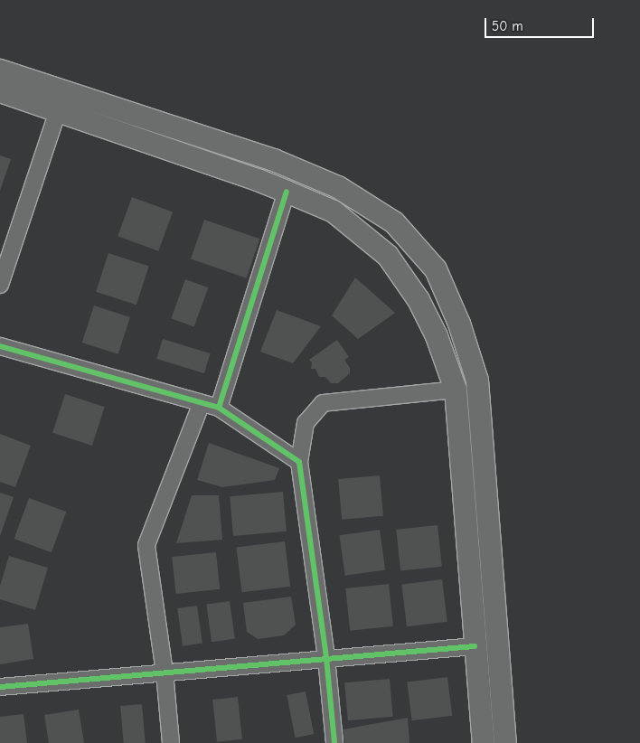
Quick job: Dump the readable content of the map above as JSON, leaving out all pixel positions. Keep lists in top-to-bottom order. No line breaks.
{"scale_bar":"50 m"}
